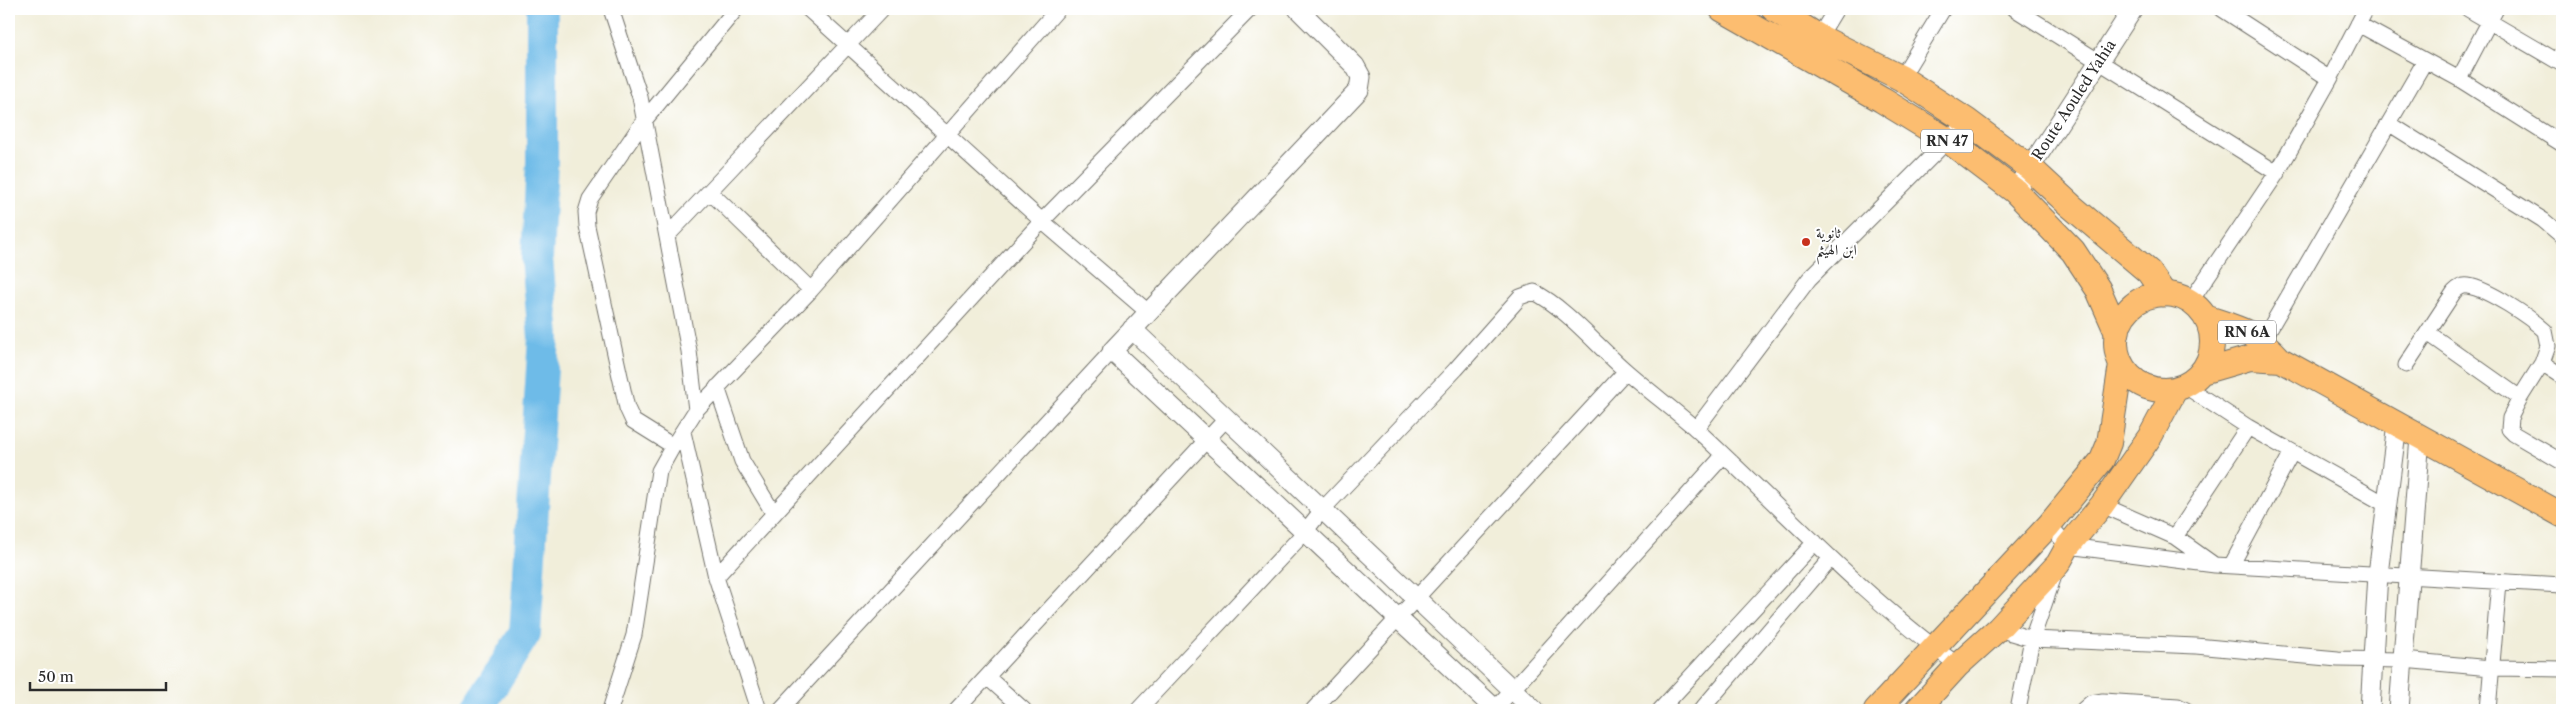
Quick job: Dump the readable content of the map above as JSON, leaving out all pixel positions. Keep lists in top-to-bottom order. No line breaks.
{"streets":{"highway":["RN 47"],"main road":["RN 6A"],"street":["Route Aouled Yahia"]},"crossings":[["Route Aouled Yahia","RN 47"],["RN 47","RN 6A"]],"places":["ثانوية ابن الهيثم"],"scale_bar":"50 m"}
